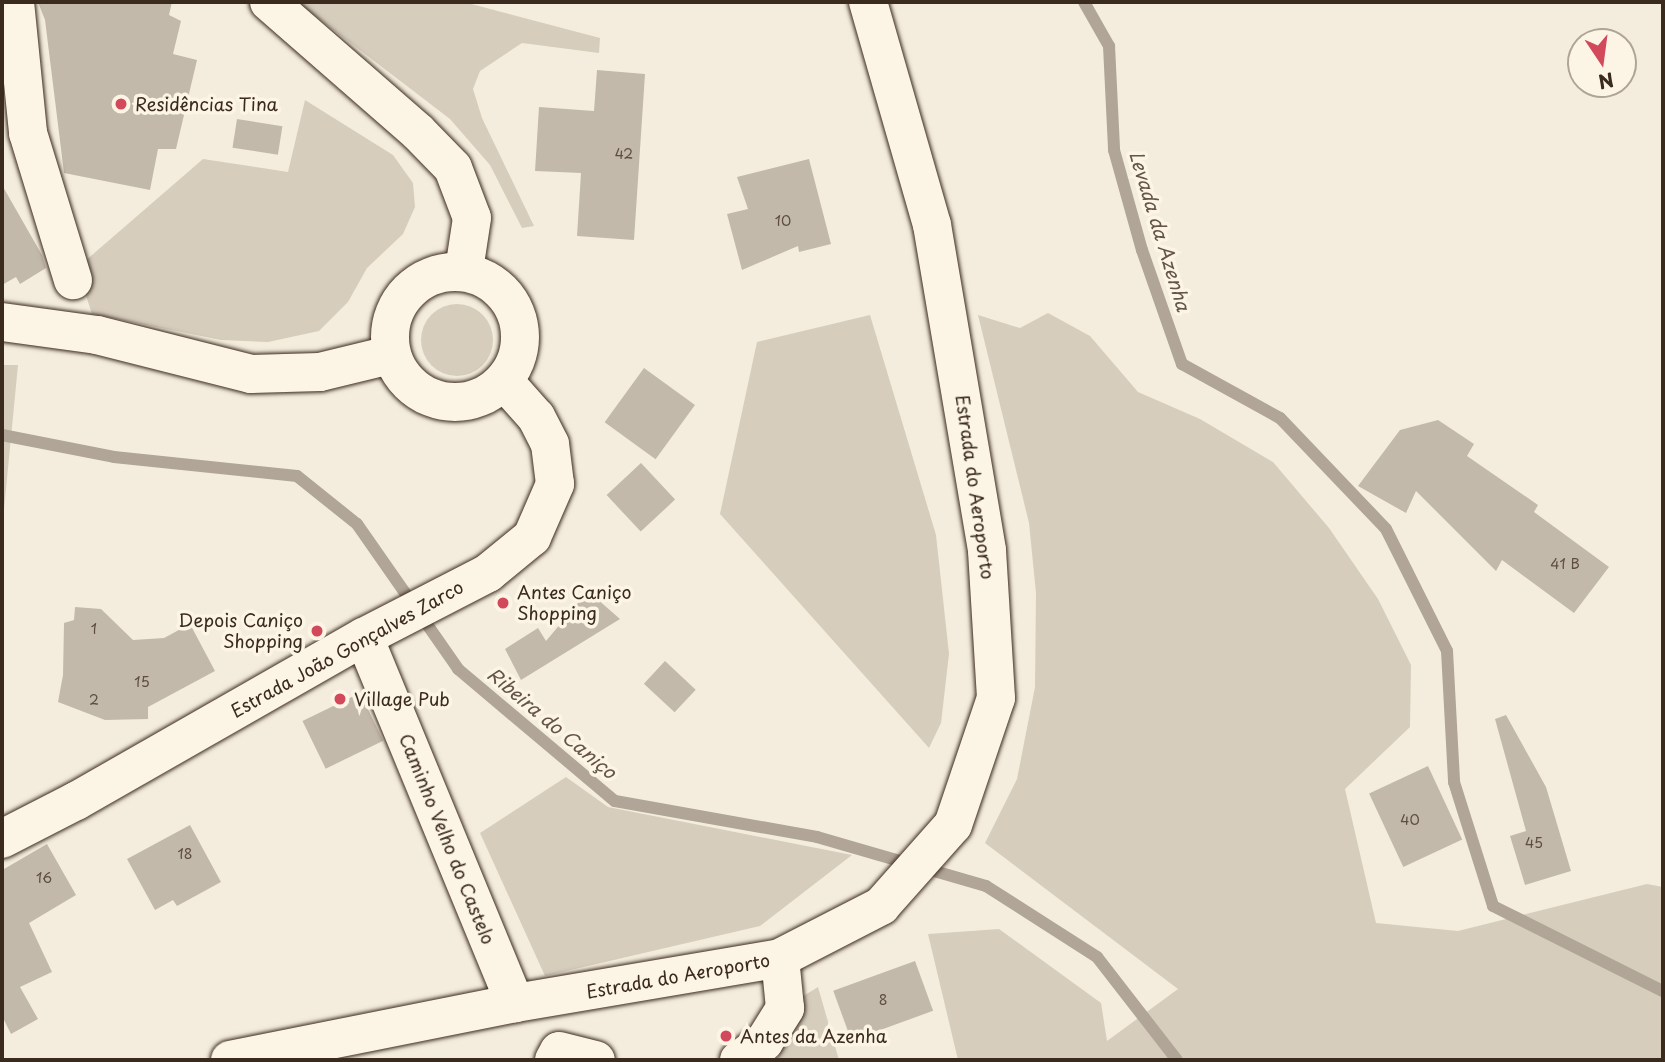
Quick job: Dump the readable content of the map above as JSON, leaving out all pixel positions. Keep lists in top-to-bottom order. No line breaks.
{"streets":{"street":["Estrada do Aeroporto","Estrada João Gonçalves Zarco","Caminho Velho do Castelo"]},"crossings":[["Estrada do Aeroporto","Caminho Velho do Castelo"],["Estrada João Gonçalves Zarco","Caminho Velho do Castelo"]],"water":["Levada da Azenha","Ribeira do Caniço"],"places":["Residências Tina","Antes Caniço Shopping","Depois Caniço Shopping","Village Pub","Antes da Azenha"],"house_numbers":["42","10","41 B","1","15","2","40","45","18","16","8"],"north":"bottom"}
